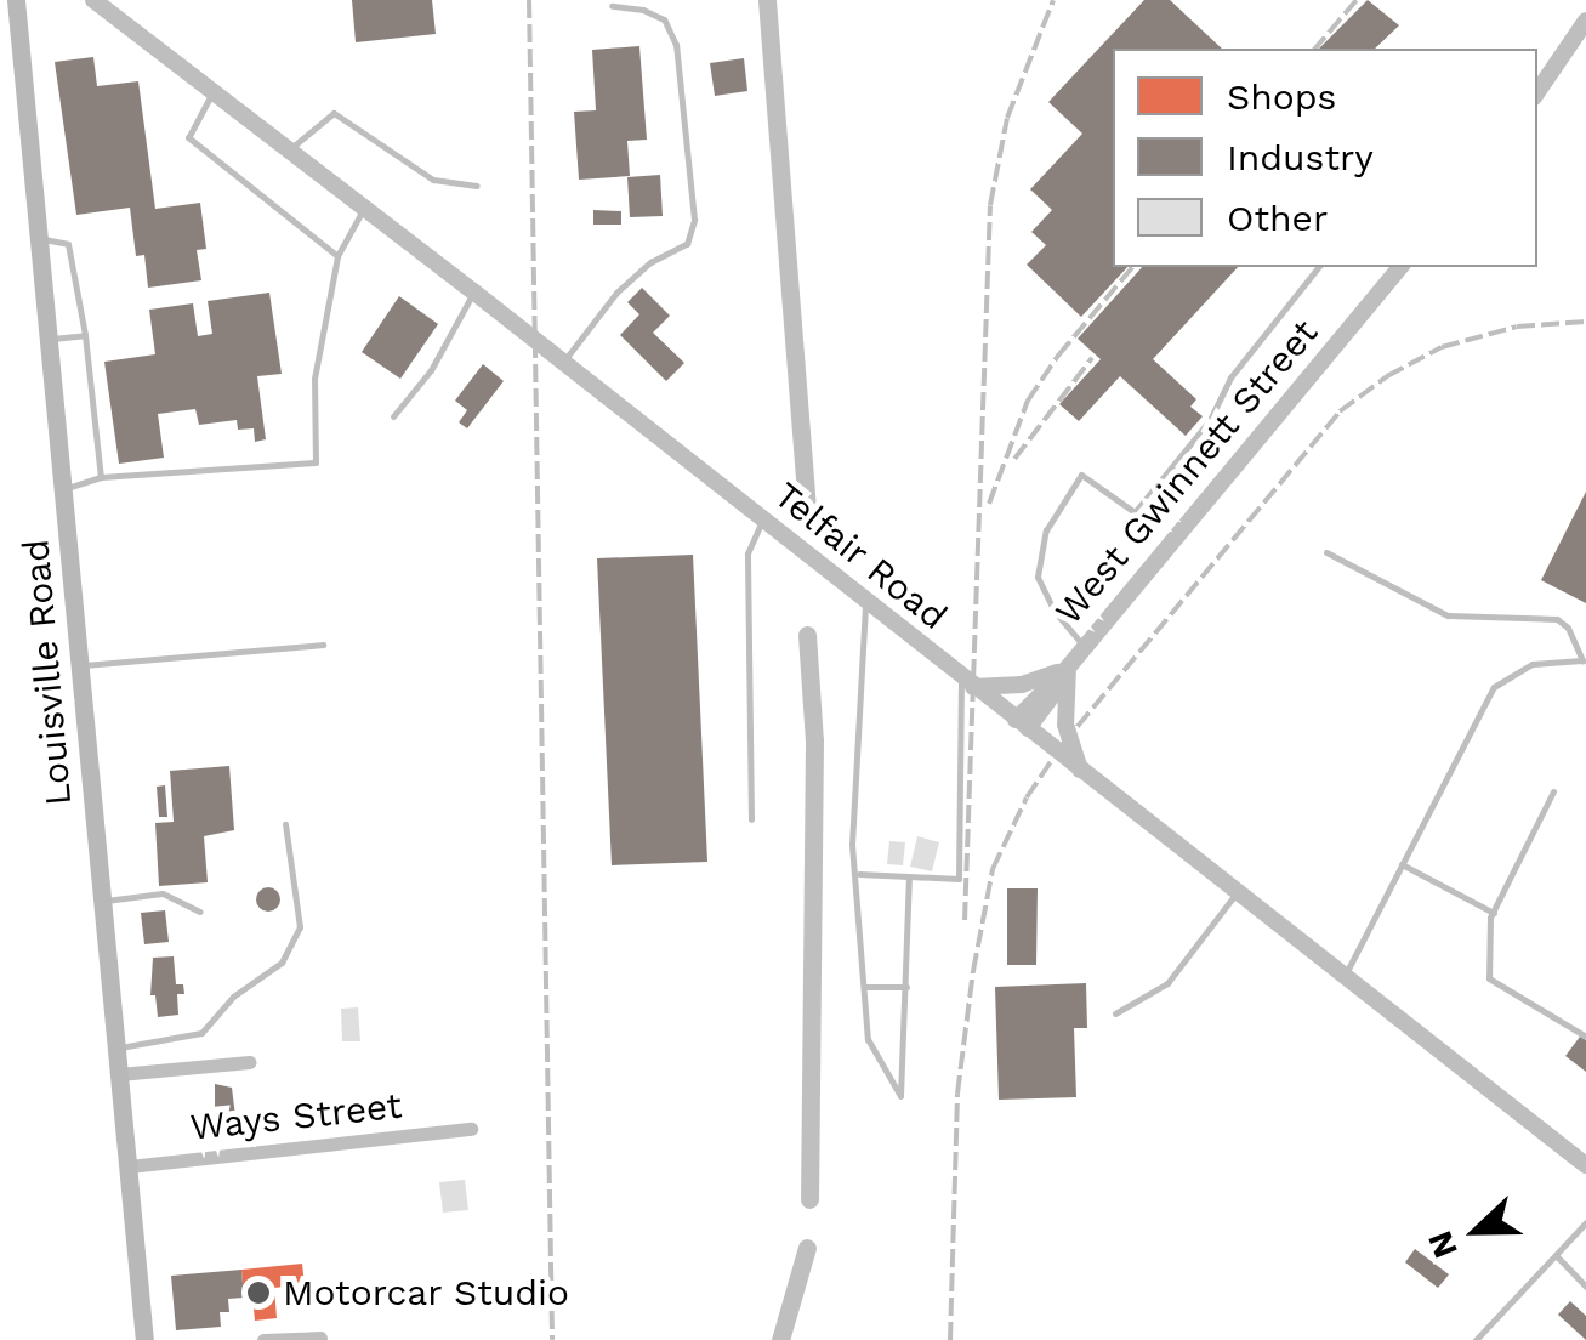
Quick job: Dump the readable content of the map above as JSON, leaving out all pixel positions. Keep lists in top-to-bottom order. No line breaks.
{"streets":{"main road":["Louisville Road"],"street":["West Gwinnett Street","Telfair Road","Ways Street"]},"crossings":[["West Gwinnett Street","Telfair Road"],["Louisville Road","Ways Street"]],"places":["Motorcar Studio"],"legend":["Shops","Industry","Other"],"north":"left"}
